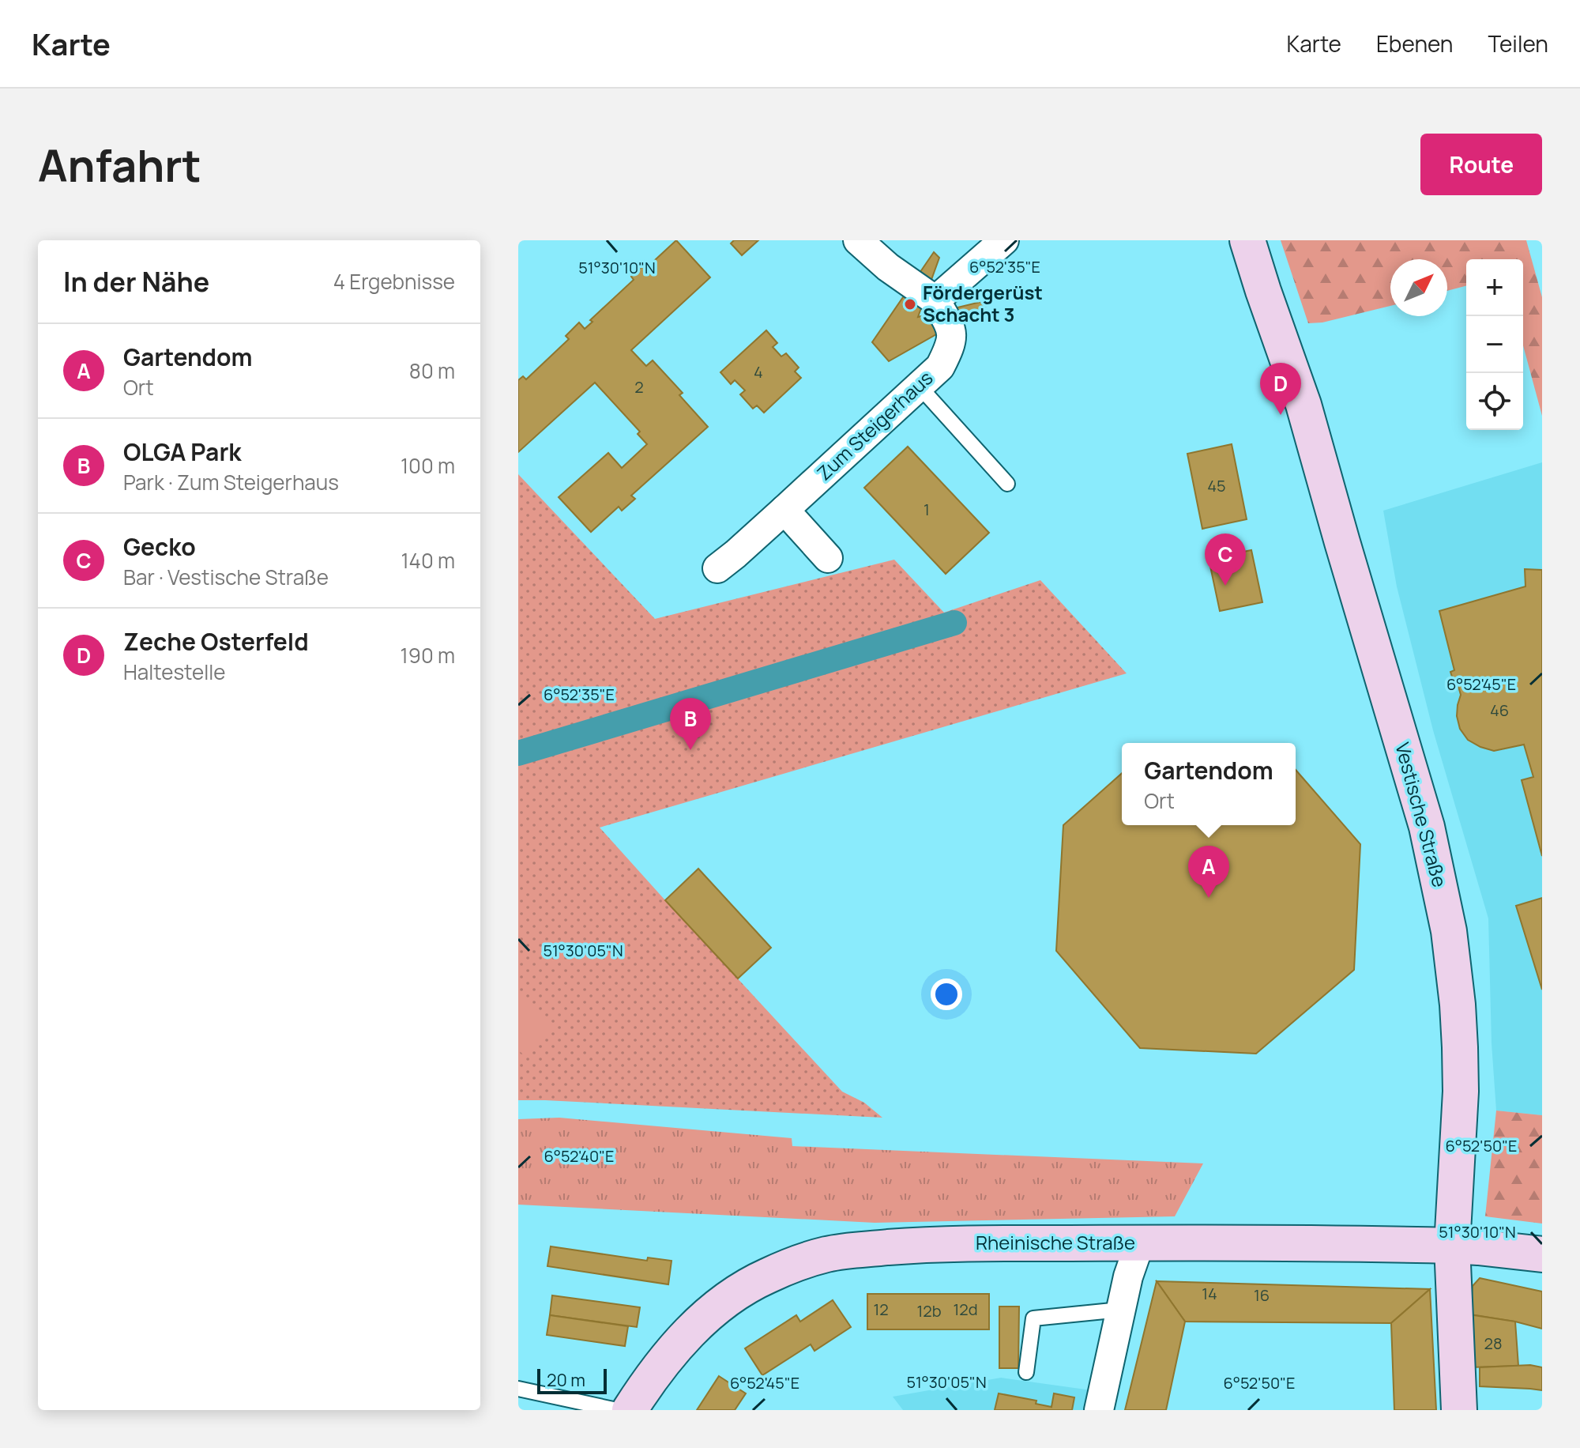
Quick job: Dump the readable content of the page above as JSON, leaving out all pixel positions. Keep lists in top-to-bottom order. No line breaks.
{"streets":{"street":["Zum Steigerhaus","Vestische Straße","Rheinische Straße"]},"crossings":[["Vestische Straße","Rheinische Straße"]],"places":["Fördergerüst Schacht 3"],"house_numbers":["4","2","45","1","46","14","16","12","12d","12b","28"],"scale_bar":"20 m","north":"top right","page":{"header":"Karte","nav":["Karte","Ebenen","Teilen"],"buttons":"Route","title":"Anfahrt","heading":["In der Nähe","4 Ergebnisse"],"map_buttons":["+","−"],"list":[{"mark":"A","name":"Gartendom","note":"Ort","value":"80 m"},{"mark":"B","name":"OLGA Park","note":"Park · Zum Steigerhaus","value":"100 m"},{"mark":"C","name":"Gecko","note":"Bar · Vestische Straße","value":"140 m"},{"mark":"D","name":"Zeche Osterfeld","note":"Haltestelle","value":"190 m"}],"pins":["D","C","B","A"],"popup":["Gartendom","Ort"],"scale":"20 m"},"coordinates":["6°52'35\"E","51°30'10\"N","6°52'45\"E","51°30'05\"N","6°52'50\"E","6°52'40\"E"]}
